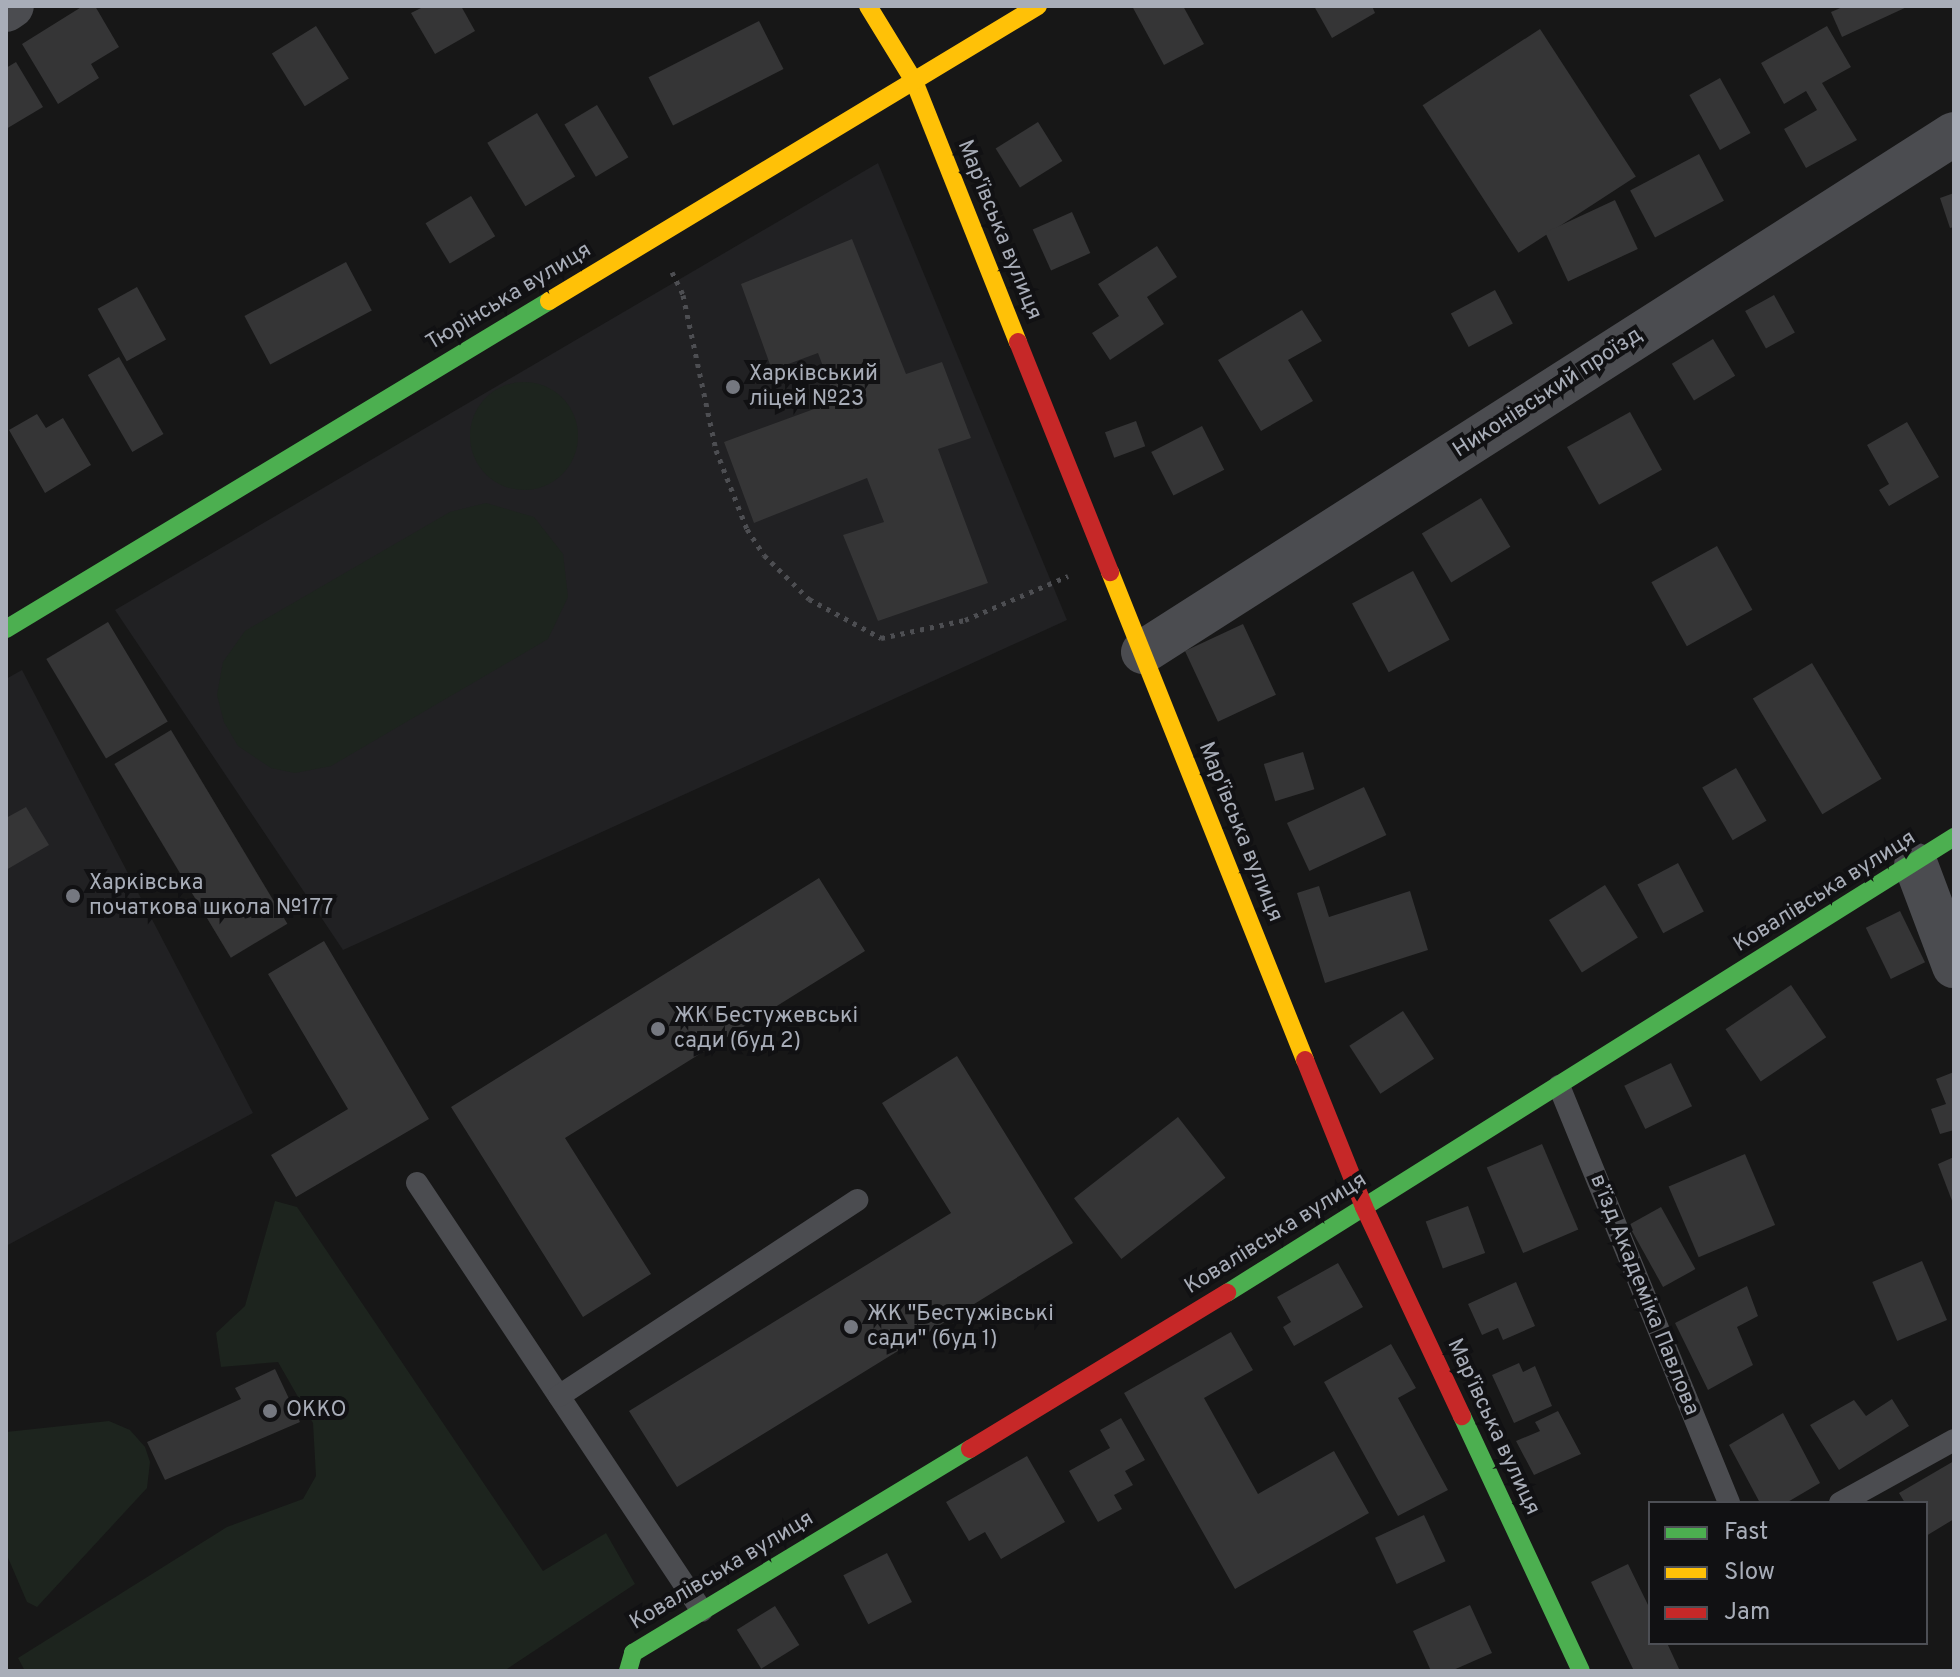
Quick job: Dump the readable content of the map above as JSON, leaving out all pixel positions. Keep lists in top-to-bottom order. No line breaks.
{"streets":{"street":["Мар'ївська вулиця","Тюрінська вулиця","Никонівський проїзд","Ковалівська вулиця"],"lane":["в’їзд Академіка Павлова"]},"crossings":[["Мар'ївська вулиця","Тюрінська вулиця"],["Мар'ївська вулиця","Никонівський проїзд"],["Мар'ївська вулиця","Ковалівська вулиця"],["Ковалівська вулиця","в’їзд Академіка Павлова"]],"places":["Харківський ліцей №23","Харківська початкова школа №177","ЖК Бестужевські сади (буд 2)","ЖК \"Бестужівські сади\" (буд 1)","ОККО"],"legend":["Fast","Slow","Jam"]}
